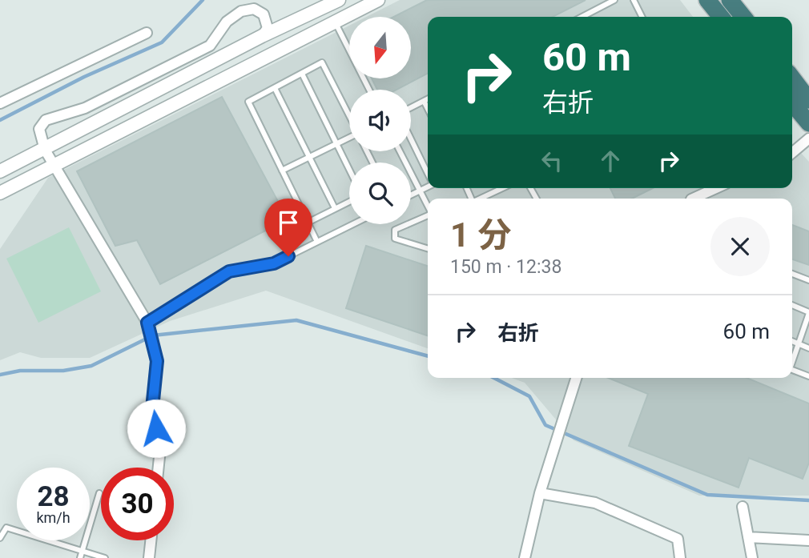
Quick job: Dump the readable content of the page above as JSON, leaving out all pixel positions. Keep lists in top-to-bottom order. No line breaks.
{"north":"bottom","page":{"turn":["60 m","右折"],"heading":["1 分","150 m · 12:38"],"list":[{"name":"右折","value":"60 m"}],"speed":"28 km/h","limit":"30"}}
